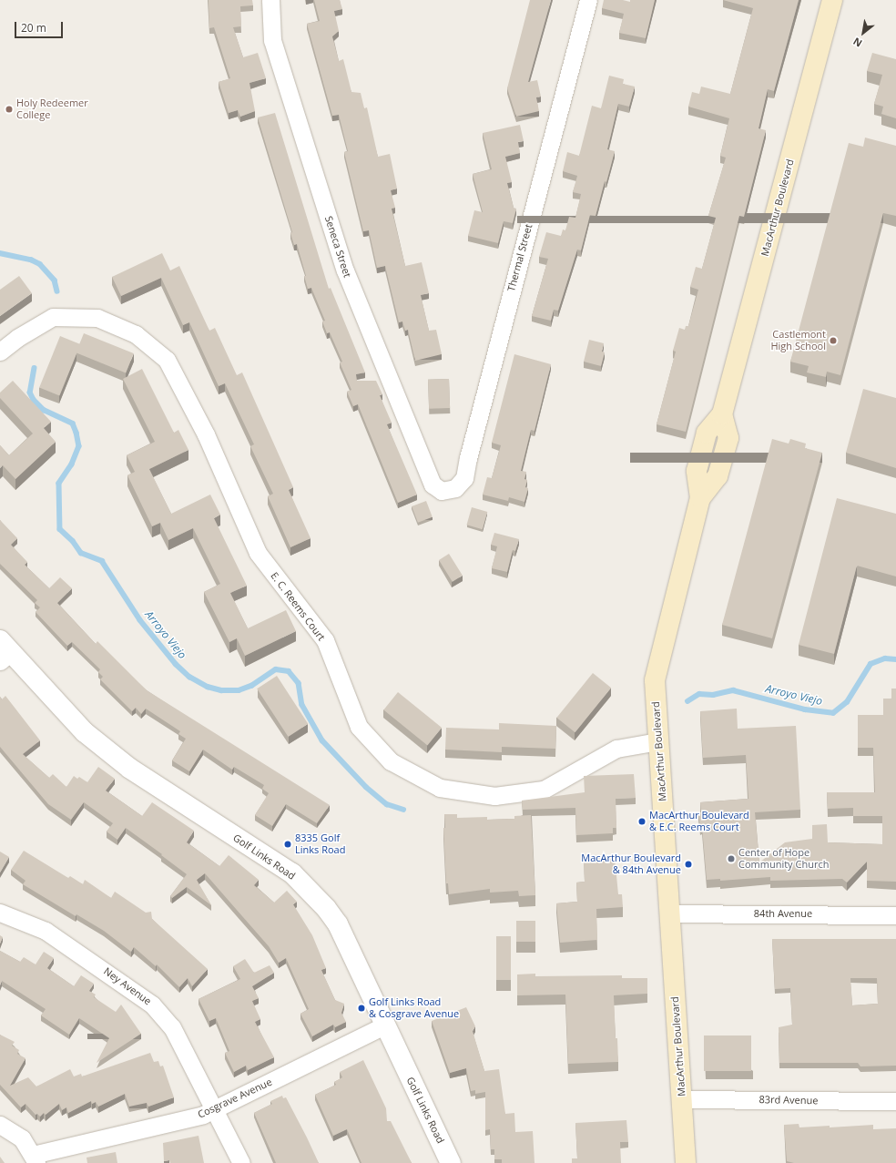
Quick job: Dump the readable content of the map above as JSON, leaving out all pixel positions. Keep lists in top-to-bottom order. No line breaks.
{"streets":{"main road":["MacArthur Boulevard"],"street":["Seneca Street","Thermal Street","E. C. Reems Court","Golf Links Road","84th Avenue","Ney Avenue","Cosgrave Avenue","83rd Avenue"]},"crossings":[["MacArthur Boulevard","E. C. Reems Court"],["MacArthur Boulevard","84th Avenue"],["MacArthur Boulevard","83rd Avenue"],["Seneca Street","Thermal Street"],["Golf Links Road","Cosgrave Avenue"],["Ney Avenue","Cosgrave Avenue"]],"water":["Arroyo Viejo"],"places":["Holy Redeemer College","Castlemont High School","MacArthur Boulevard & E.C. Reems Court","8335 Golf Links Road","Center of Hope Community Church","MacArthur Boulevard & 84th Avenue","Golf Links Road & Cosgrave Avenue"],"scale_bar":"20 m","north":"bottom left"}
